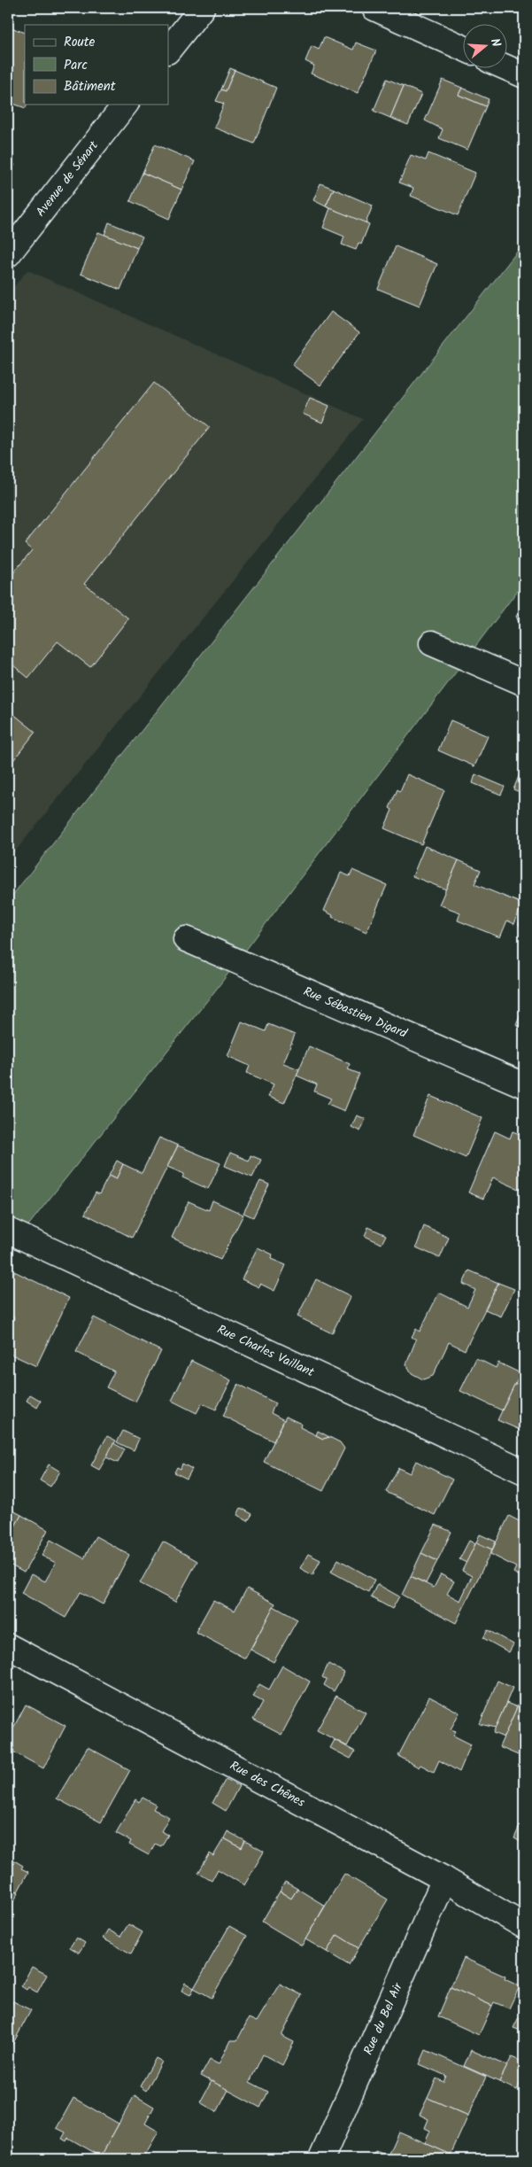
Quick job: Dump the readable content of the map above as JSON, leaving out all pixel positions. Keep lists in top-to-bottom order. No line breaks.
{"streets":{"street":["Avenue de Sénart","Rue Sébastien Digard","Rue Charles Vaillant","Rue des Chênes","Rue du Bel Air"]},"crossings":[["Rue des Chênes","Rue du Bel Air"]],"legend":["Route","Parc","Bâtiment"],"north":"right"}
